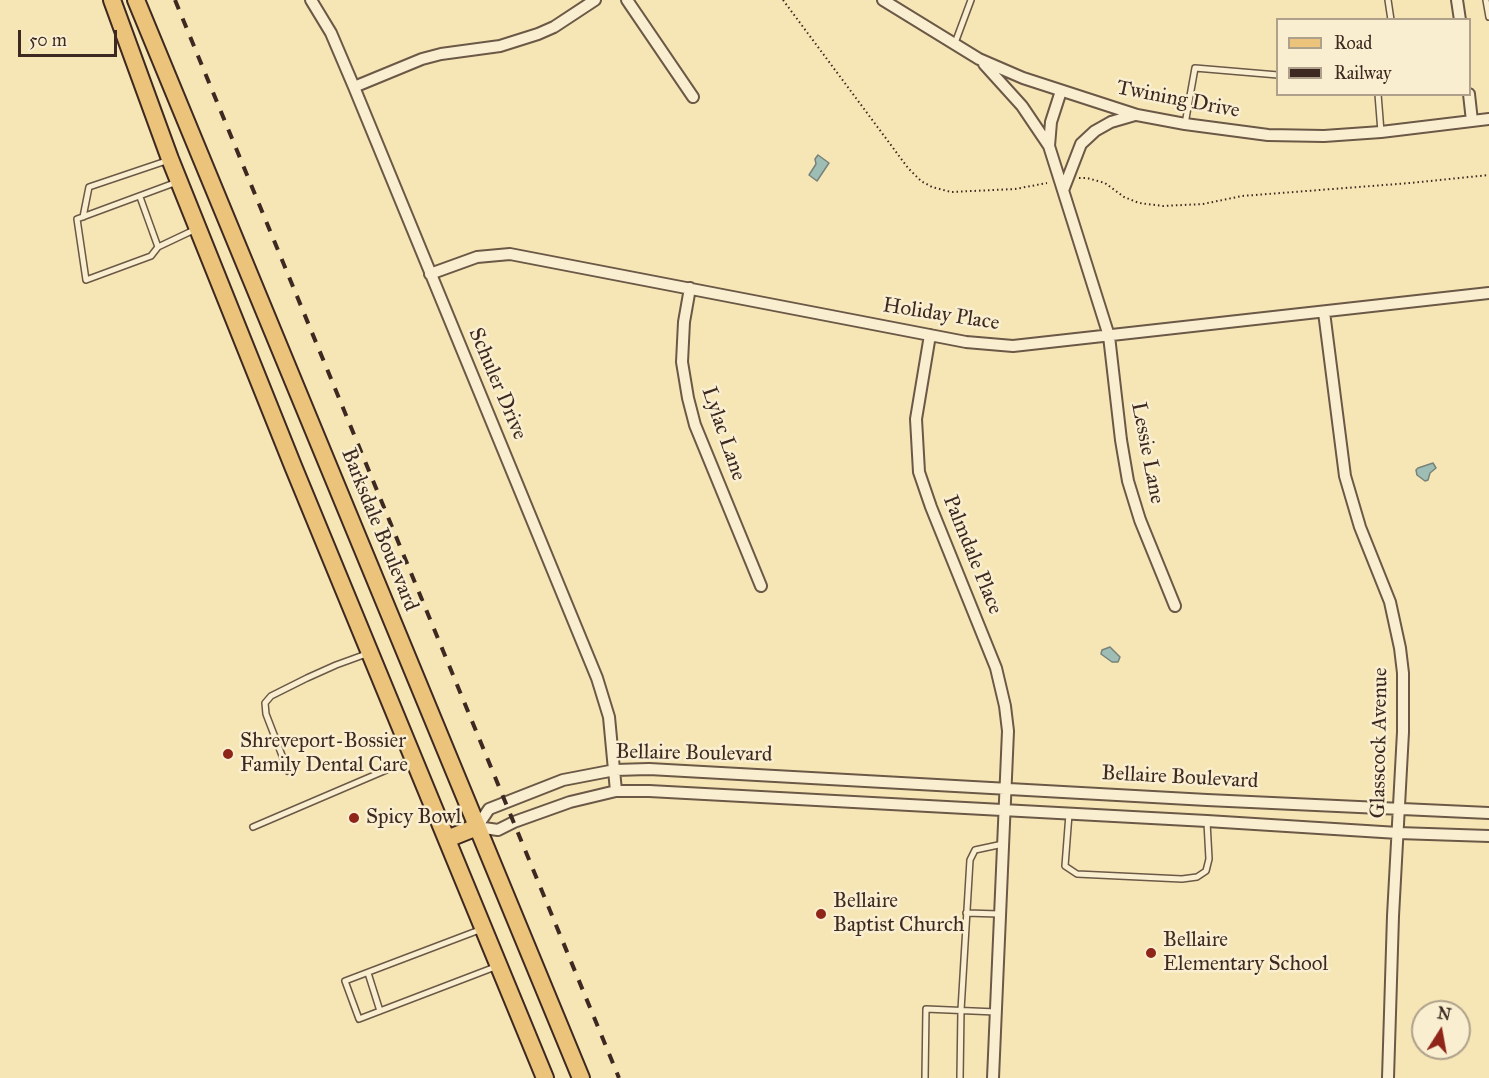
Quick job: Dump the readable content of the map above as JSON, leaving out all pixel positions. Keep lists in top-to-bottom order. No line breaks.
{"streets":{"main road":["Barksdale Boulevard"],"street":["Twining Drive","Holiday Place","Schuler Drive","Lylac Lane","Lessie Lane","Palmdale Place","Glasscock Avenue","Bellaire Boulevard"]},"crossings":[["Holiday Place","Schuler Drive"],["Holiday Place","Lylac Lane"],["Holiday Place","Lessie Lane"],["Holiday Place","Palmdale Place"],["Holiday Place","Glasscock Avenue"],["Schuler Drive","Bellaire Boulevard"],["Barksdale Boulevard","Bellaire Boulevard"],["Palmdale Place","Bellaire Boulevard"],["Glasscock Avenue","Bellaire Boulevard"]],"places":["Shreveport-Bossier Family Dental Care","Spicy Bowl","Bellaire Baptist Church","Bellaire Elementary School"],"legend":["Road","Railway"],"scale_bar":"50 m","north":"top"}
